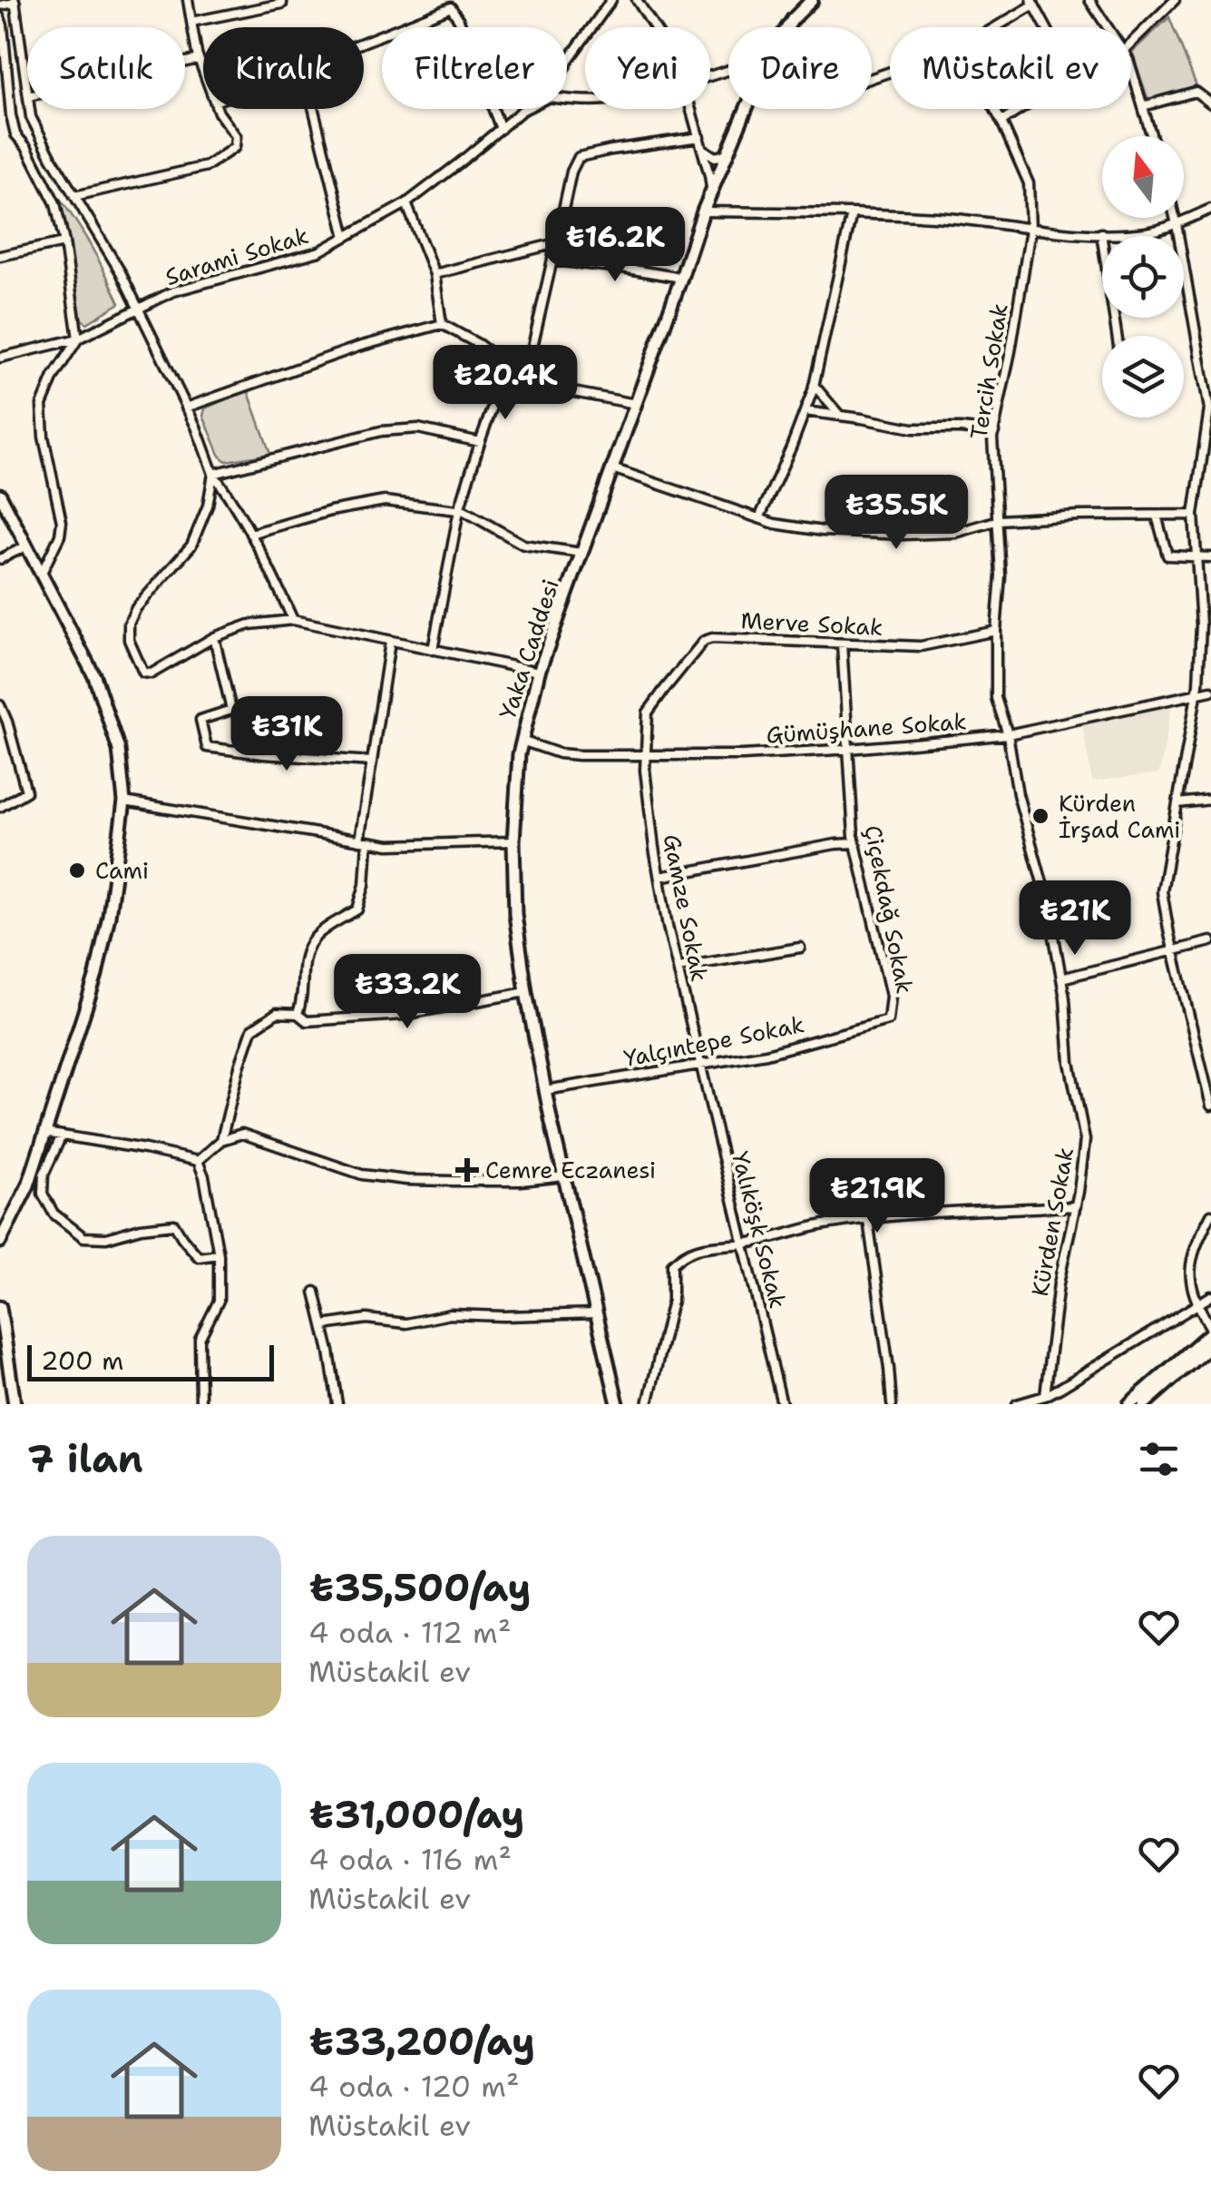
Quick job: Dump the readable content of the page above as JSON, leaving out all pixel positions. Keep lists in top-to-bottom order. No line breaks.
{"streets":{"street":["Sarami Sokak","Tercih Sokak","Merve Sokak","Yaka Caddesi","Gümüşhane Sokak","Gamze Sokak","Çiçekdağ Sokak","Yalçıntepe Sokak","Kürden Sokak","Yalıköşk Sokak"]},"crossings":[["Tercih Sokak","Kürden Sokak"],["Merve Sokak","Gümüşhane Sokak"],["Merve Sokak","Gamze Sokak"],["Merve Sokak","Çiçekdağ Sokak"],["Merve Sokak","Kürden Sokak"],["Yaka Caddesi","Gümüşhane Sokak"],["Yaka Caddesi","Yalçıntepe Sokak"],["Gümüşhane Sokak","Gamze Sokak"],["Gümüşhane Sokak","Çiçekdağ Sokak"],["Gümüşhane Sokak","Kürden Sokak"],["Gamze Sokak","Yalçıntepe Sokak"],["Gamze Sokak","Yalıköşk Sokak"],["Çiçekdağ Sokak","Yalçıntepe Sokak"],["Yalçıntepe Sokak","Yalıköşk Sokak"]],"places":{"other":["Kürden İrşad Cami","Cami"],"health":["Cemre Eczanesi"]},"scale_bar":"200 m","north":"top","page":{"chip":["Satılık","Kiralık","Filtreler","Yeni","Daire","Müstakil ev"],"price":["₺16.2K","₺20.4K","₺35.5K","₺31K","₺21K","₺33.2K","₺21.9K"],"scale":"200 m","heading":"7 ilan","list":[{"name":"₺35,500/ay","note":"4 oda · 112 m² · Müstakil ev"},{"name":"₺31,000/ay","note":"4 oda · 116 m² · Müstakil ev"},{"name":"₺33,200/ay","note":"4 oda · 120 m² · Müstakil ev"}]}}
